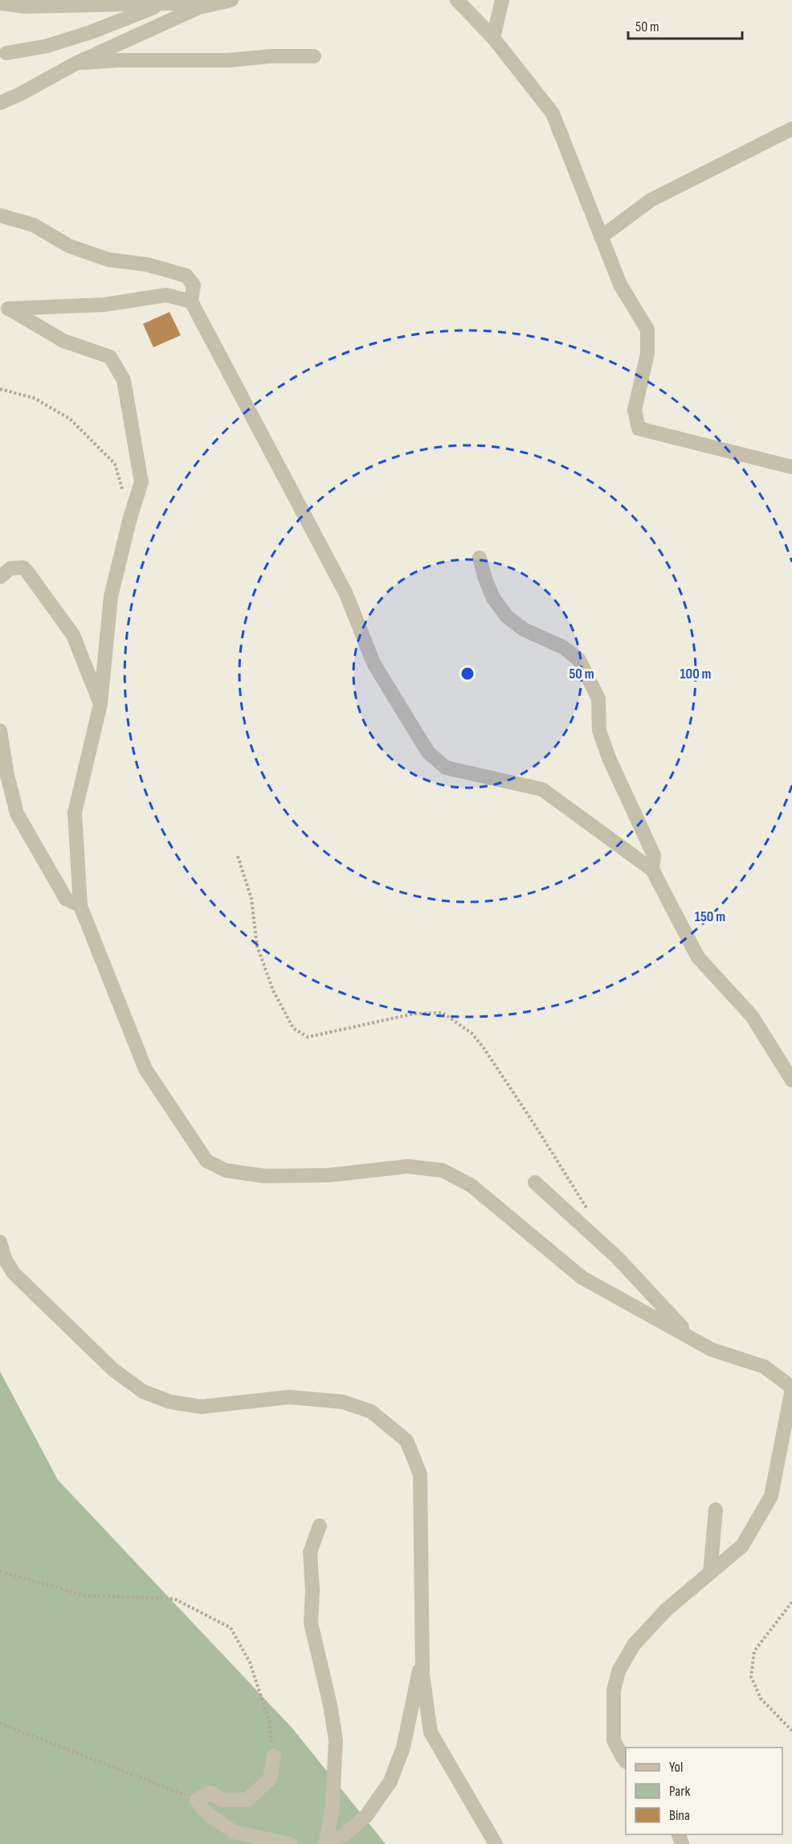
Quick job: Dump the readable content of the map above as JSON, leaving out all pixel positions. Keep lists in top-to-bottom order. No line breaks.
{"legend":["Yol","Park","Bina"],"scale_bar":"50 m","rings":["50 m","100 m","150 m"]}
